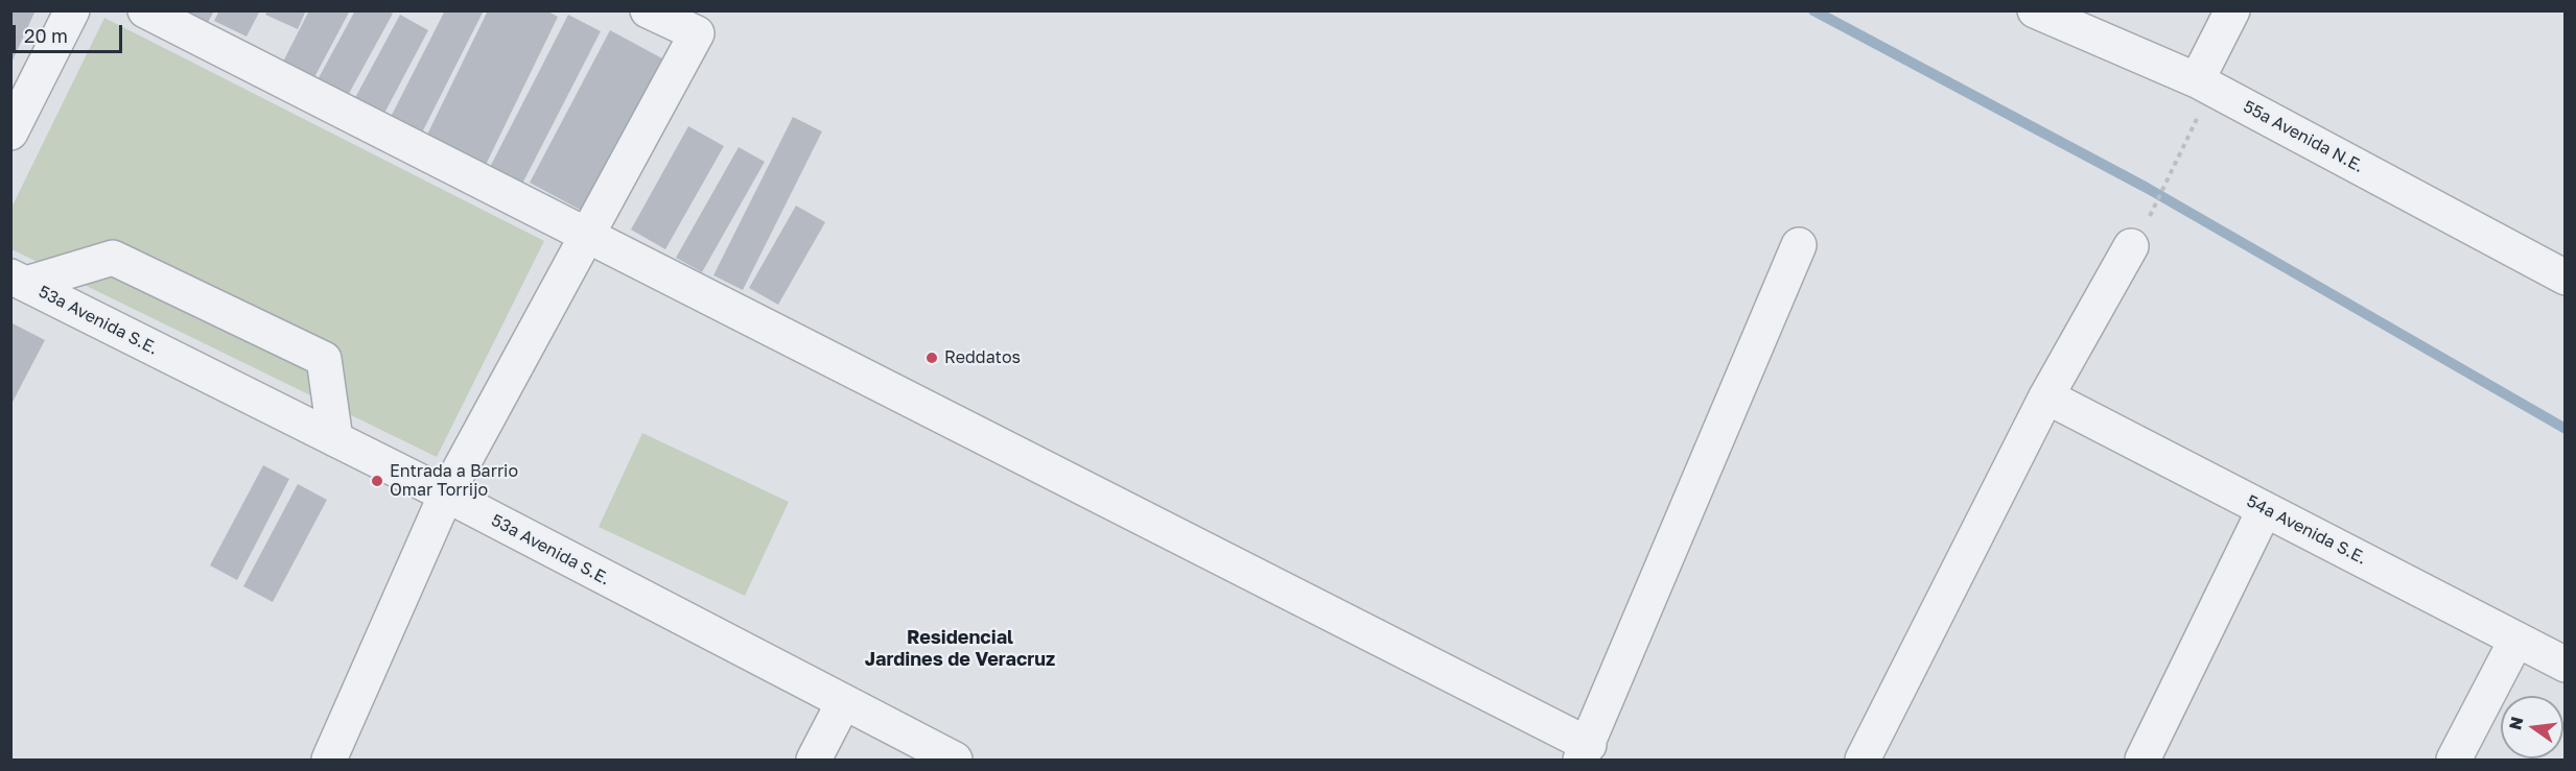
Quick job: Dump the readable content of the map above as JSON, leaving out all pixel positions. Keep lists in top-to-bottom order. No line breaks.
{"streets":{"street":["55a Avenida N.E.","53a Avenida S.E.","54a Avenida S.E."]},"districts":["Residencial Jardines de Veracruz"],"places":["Reddatos","Entrada a Barrio Omar Torrijo"],"scale_bar":"20 m","north":"left"}
